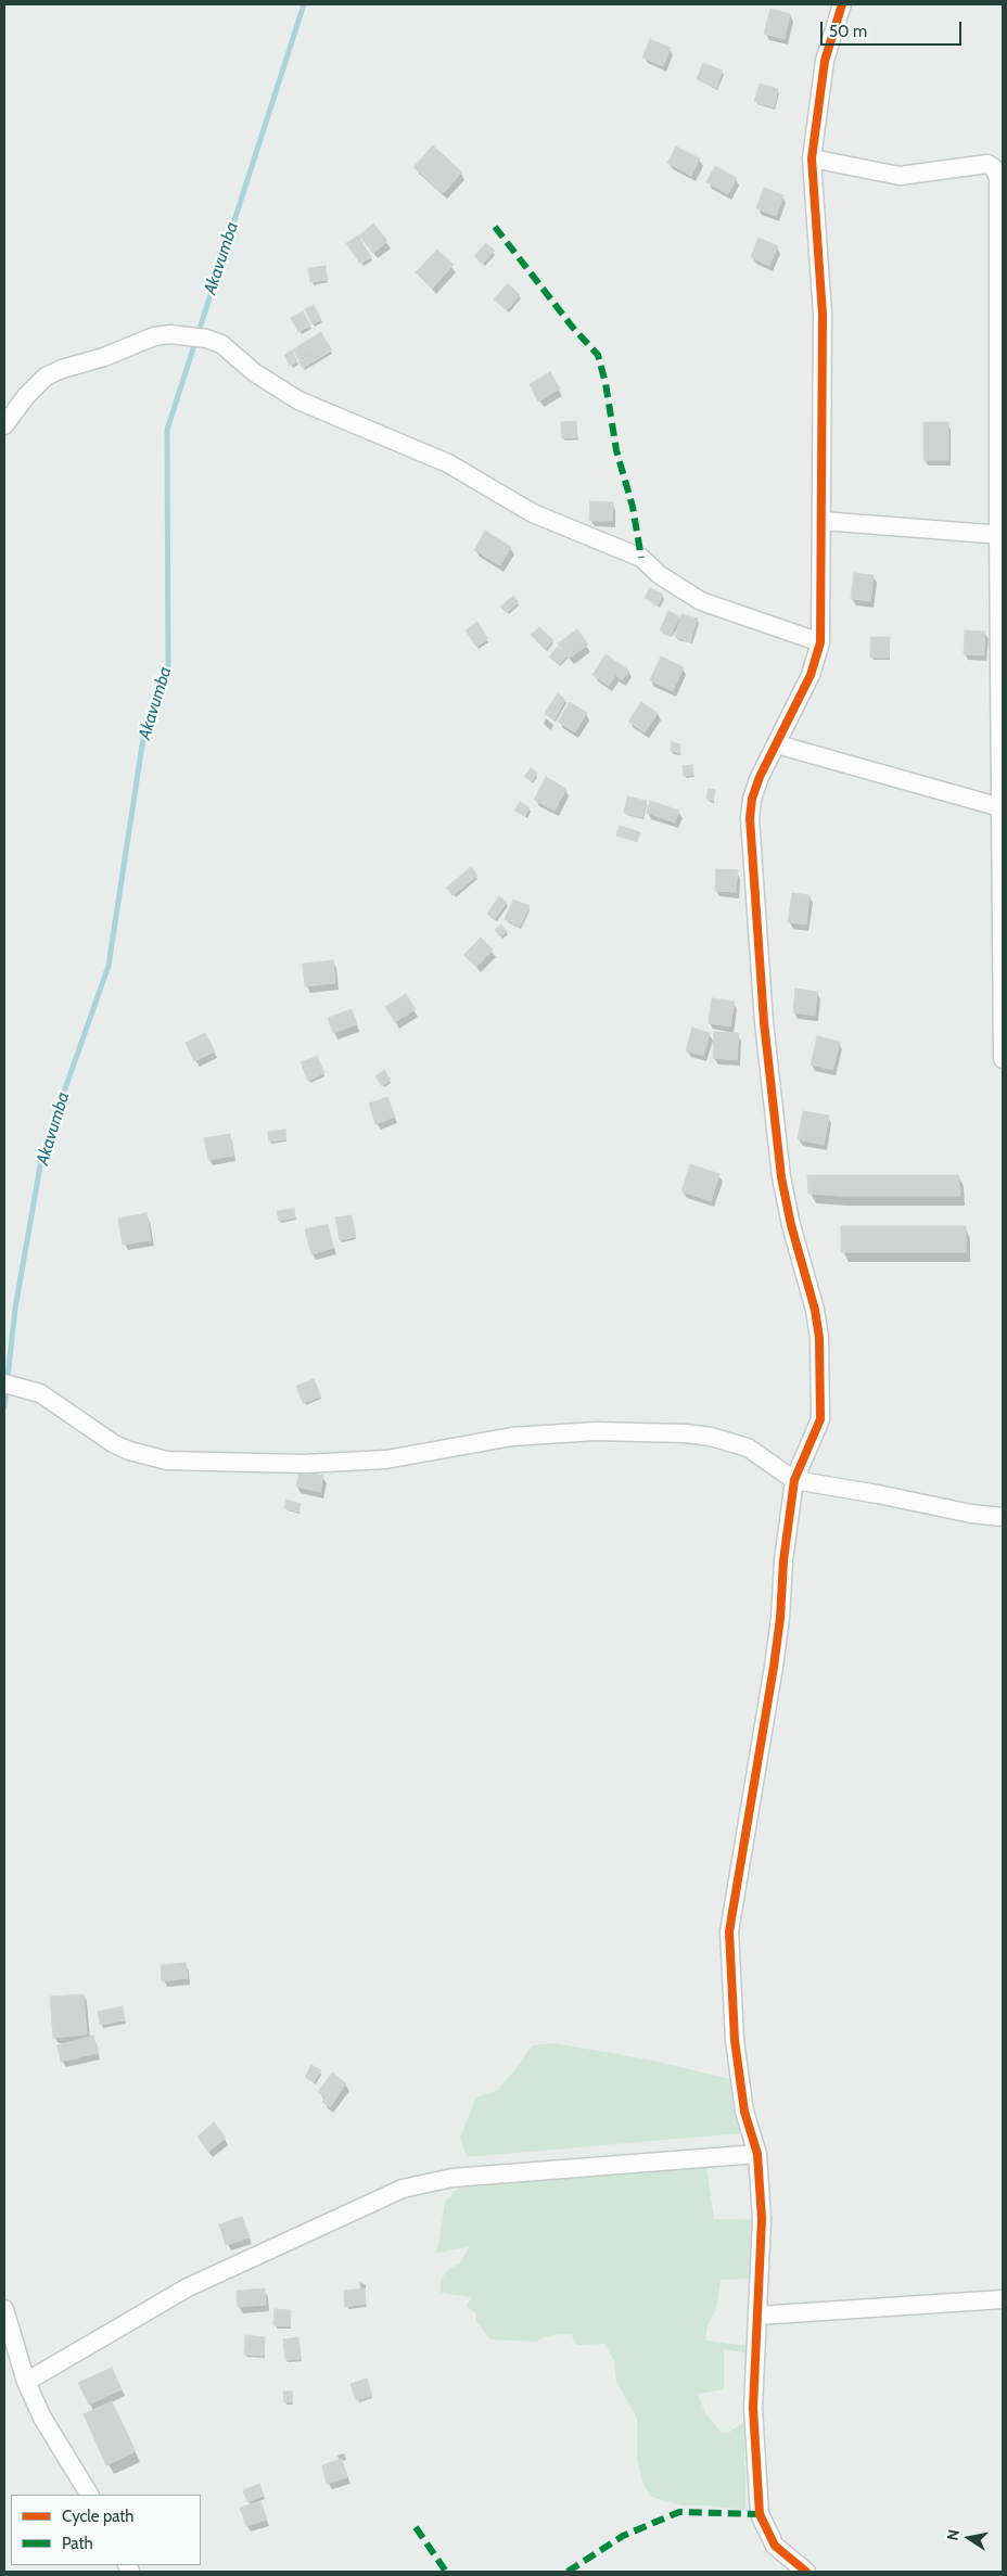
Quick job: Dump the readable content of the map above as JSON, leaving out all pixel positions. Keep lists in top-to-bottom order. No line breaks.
{"water":["Akavumba"],"legend":["Cycle path","Path"],"scale_bar":"50 m","north":"left"}
